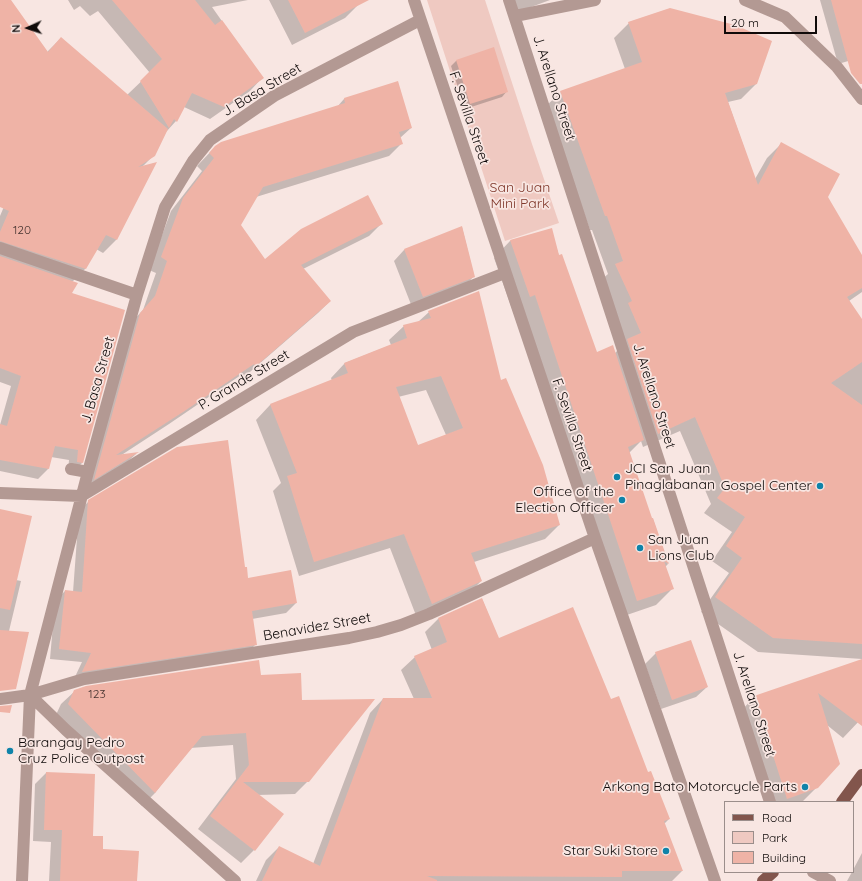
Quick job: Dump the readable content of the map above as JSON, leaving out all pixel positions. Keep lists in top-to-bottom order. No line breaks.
{"streets":{"street":["J. Arellano Street","J. Basa Street","F. Sevilla Street","P. Grande Street","Benavidez Street"]},"crossings":[["J. Basa Street","F. Sevilla Street"],["J. Basa Street","P. Grande Street"],["J. Basa Street","Benavidez Street"],["F. Sevilla Street","P. Grande Street"],["F. Sevilla Street","Benavidez Street"]],"parks":["San Juan Mini Park"],"places":["JCI San Juan Pinaglabanan","Gospel Center","Office of the Election Officer","San Juan Lions Club","Barangay Pedro Cruz Police Outpost","Arkong Bato Motorcycle Parts","Star Suki Store"],"house_numbers":["120","123"],"legend":["Road","Park","Building"],"scale_bar":"20 m","north":"left"}
